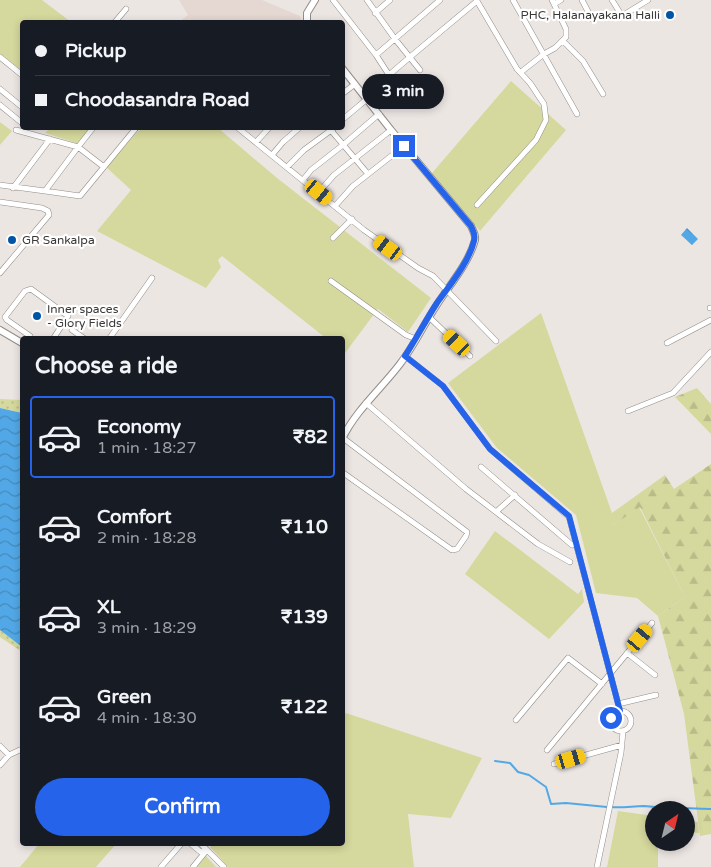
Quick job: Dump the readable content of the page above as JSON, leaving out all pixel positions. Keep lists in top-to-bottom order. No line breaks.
{"places":["PHC, Halanayakana Halli","GR Sankalpa","Inner spaces - Glory Fields"],"north":"top right","page":{"banner":["Pickup","Choodasandra Road"],"bubble":"3 min","heading":"Choose a ride","list":[{"name":"Economy","note":"1 min · 18:27","value":"₹82"},{"name":"Comfort","note":"2 min · 18:28","value":"₹110"},{"name":"XL","note":"3 min · 18:29","value":"₹139"},{"name":"Green","note":"4 min · 18:30","value":"₹122"}],"buttons":"Confirm"}}
